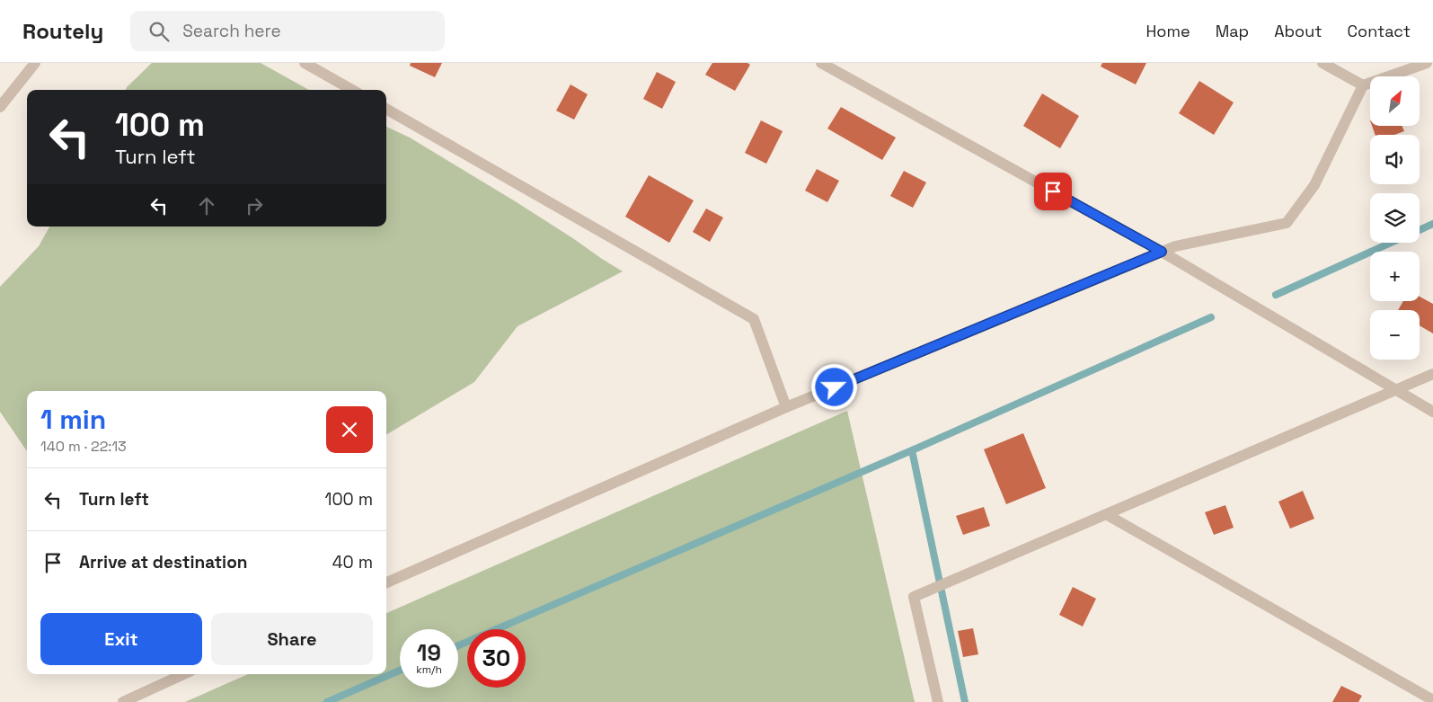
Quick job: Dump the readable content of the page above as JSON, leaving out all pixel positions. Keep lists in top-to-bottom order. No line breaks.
{"north":"top right","page":{"header":"Routely","search":"Search here","nav":["Home","Map","About","Contact"],"map_buttons":["+","−"],"turn":["100 m","Turn left"],"heading":["1 min","140 m · 22:13"],"list":[{"name":"Turn left","value":"100 m"},{"name":"Arrive at destination","value":"40 m"}],"buttons":["Exit","Share"],"speed":"19 km/h","limit":"30"}}
